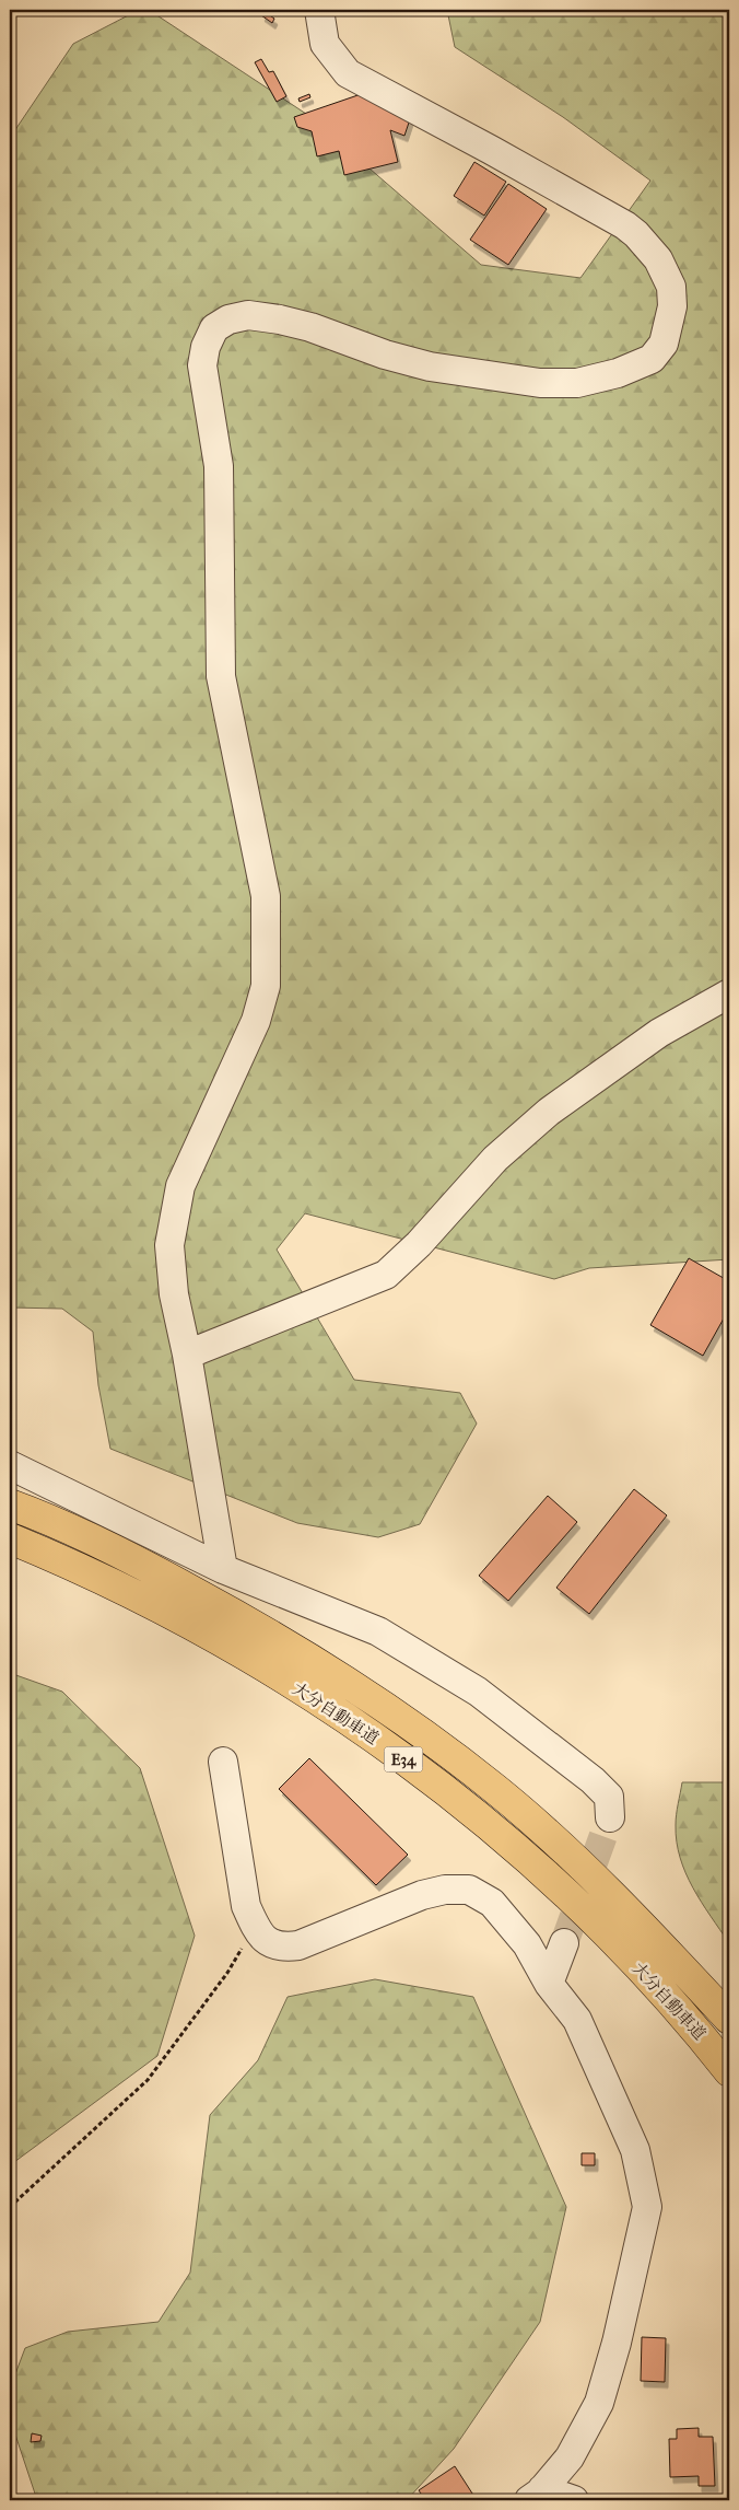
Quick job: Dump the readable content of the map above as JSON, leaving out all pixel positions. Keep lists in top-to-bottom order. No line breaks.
{"streets":{"highway":["大分自動車道","E34"]}}
